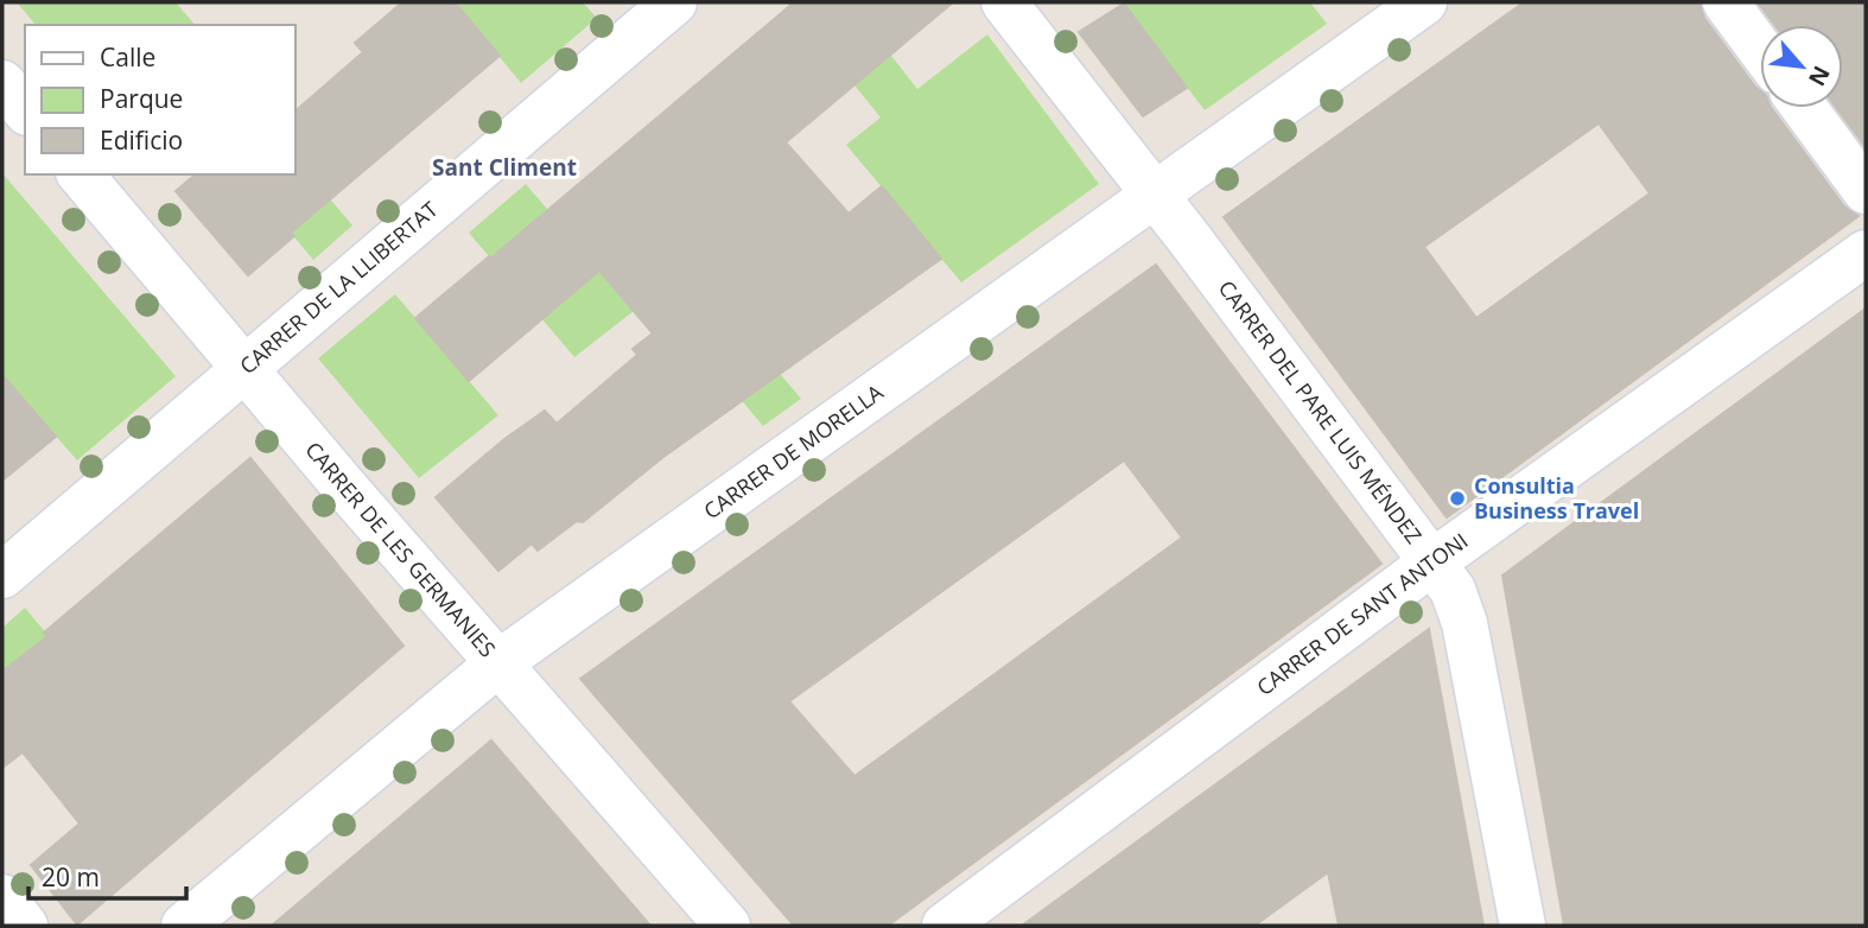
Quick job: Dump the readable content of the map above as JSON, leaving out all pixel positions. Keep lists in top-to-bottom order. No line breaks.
{"streets":{"street":["CARRER DE LA LLIBERTAT","CARRER DEL PARE LUIS MÉNDEZ","CARRER DE MORELLA","CARRER DE LES GERMANIES","CARRER DE SANT ANTONI"]},"crossings":[["CARRER DE LA LLIBERTAT","CARRER DE LES GERMANIES"],["CARRER DEL PARE LUIS MÉNDEZ","CARRER DE MORELLA"],["CARRER DEL PARE LUIS MÉNDEZ","CARRER DE SANT ANTONI"],["CARRER DE MORELLA","CARRER DE LES GERMANIES"]],"districts":["Sant Climent"],"places":["Consultia Business Travel"],"legend":["Calle","Parque","Edificio"],"scale_bar":"20 m","north":"bottom right"}
